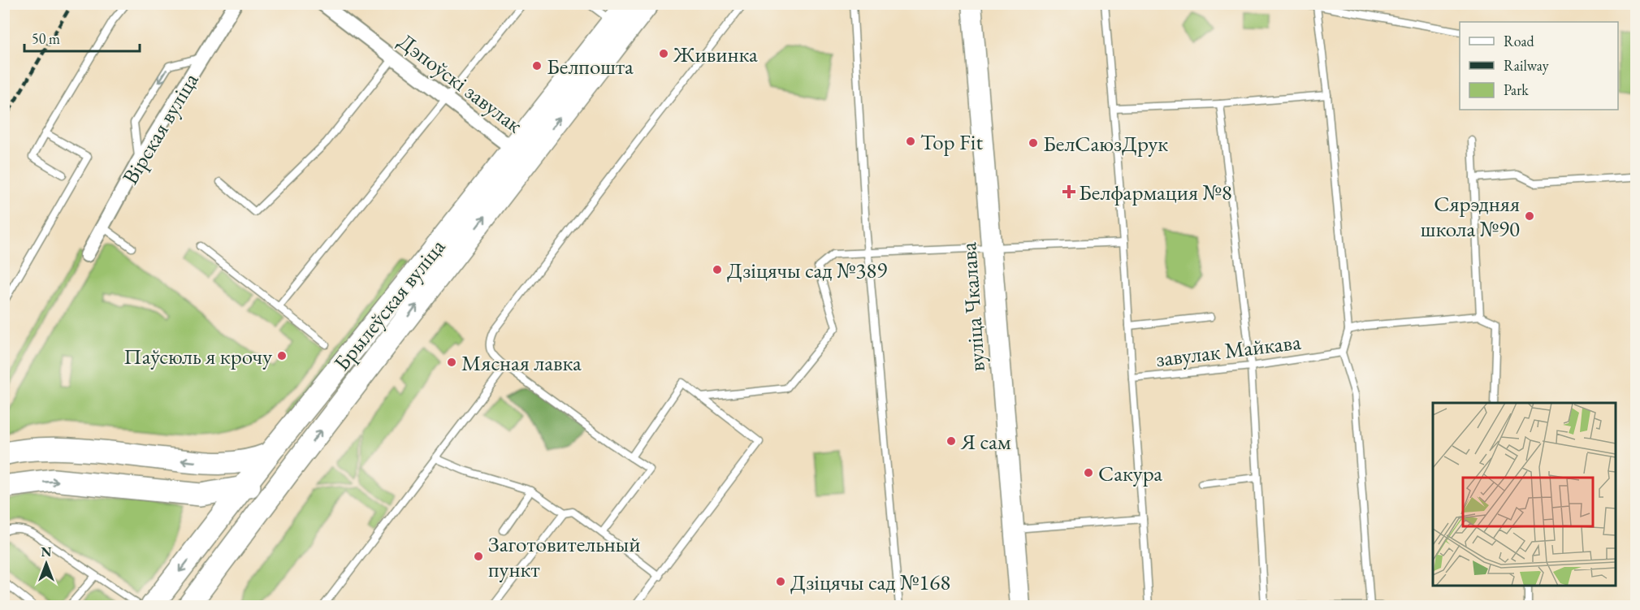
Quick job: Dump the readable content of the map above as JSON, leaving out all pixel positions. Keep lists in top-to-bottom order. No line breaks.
{"streets":{"main road":["Брылеўская вуліца","вуліца Чкалава"],"street":["Дэпоўскі завулак","Вірская вуліца"],"lane":["завулак Майкава"]},"crossings":[["Дэпоўскі завулак","Брылеўская вуліца"]],"places":{"other":["Живинка","Белпошта","Top Fit","БелСаюзДрук","Сярэдняя школа №90","Дзіцячы сад №389","Паўсюль я крочу","Мясная лавка","Я сам","Сакура","Заготовительный пункт","Дзіцячы сад №168"],"health":["Белфармация №8"]},"legend":["Road","Railway","Park"],"scale_bar":"50 m","north":"top"}
